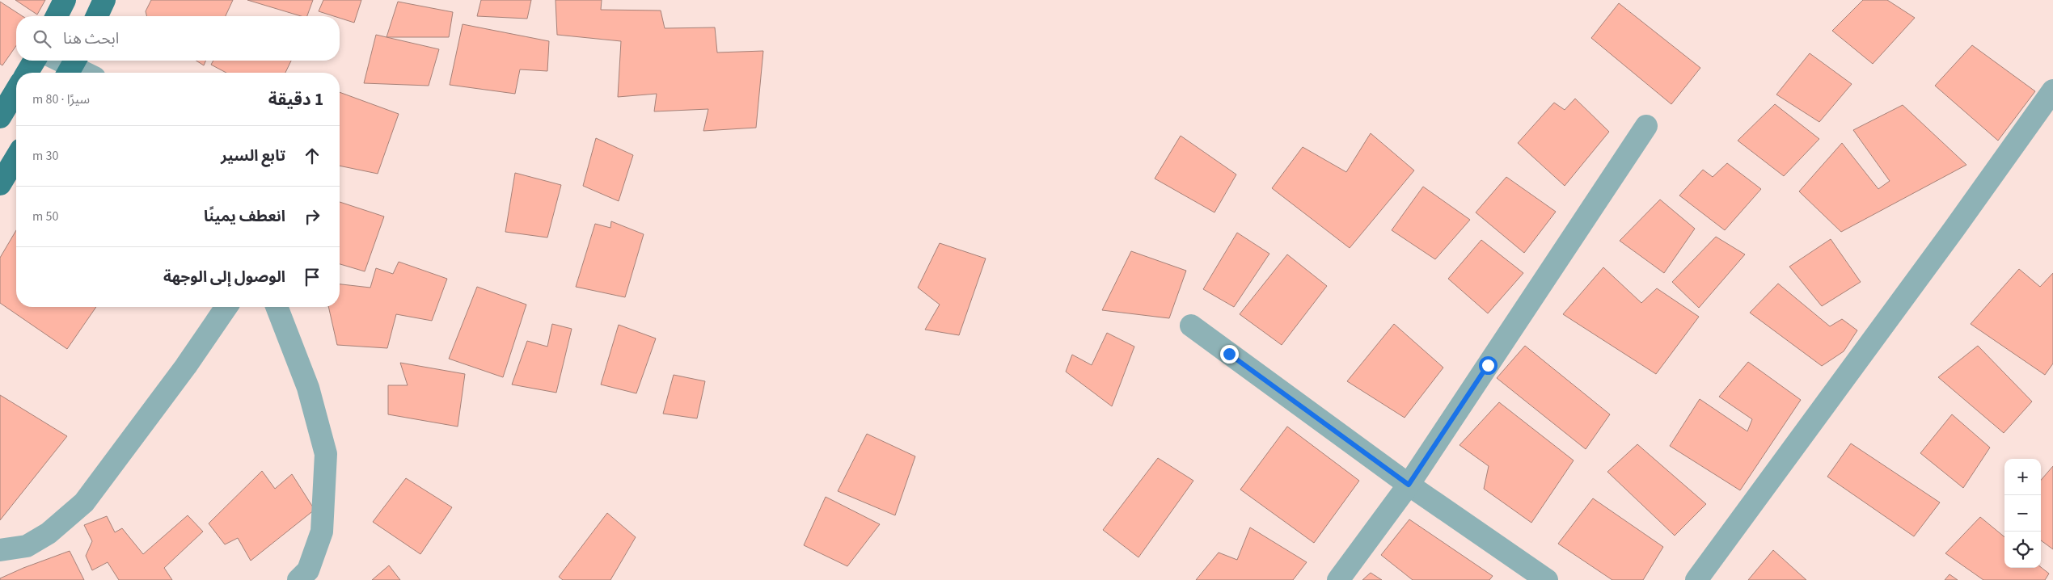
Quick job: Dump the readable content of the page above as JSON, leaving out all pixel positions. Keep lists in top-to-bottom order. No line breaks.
{"page":{"search":"ابحث هنا","heading":["1 دقيقة","سيرًا · 80 m"],"list":[["تابع السير","30 m"],["انعطف يمينًا","50 m"],"الوصول إلى الوجهة"],"map_buttons":["+","−"]}}
